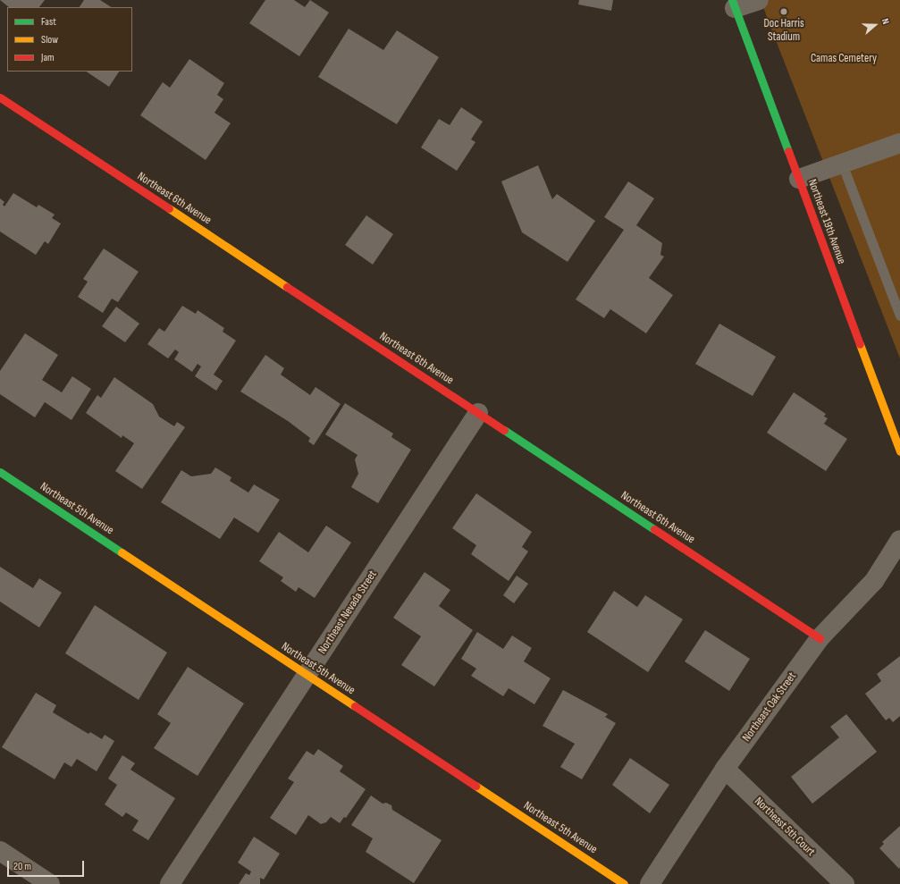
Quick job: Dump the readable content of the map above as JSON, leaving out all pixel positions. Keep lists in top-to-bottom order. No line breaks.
{"streets":{"street":["Northeast 6th Avenue","Northeast 19th Avenue","Northeast 5th Avenue","Northeast Nevada Street","Northeast Oak Street","Northeast 5th Court"]},"crossings":[["Northeast 6th Avenue","Northeast Nevada Street"],["Northeast 6th Avenue","Northeast Oak Street"],["Northeast 5th Avenue","Northeast Nevada Street"],["Northeast Oak Street","Northeast 5th Court"]],"parks":["Camas Cemetery"],"places":["Doc Harris Stadium"],"legend":["Fast","Slow","Jam"],"scale_bar":"20 m","north":"right"}
